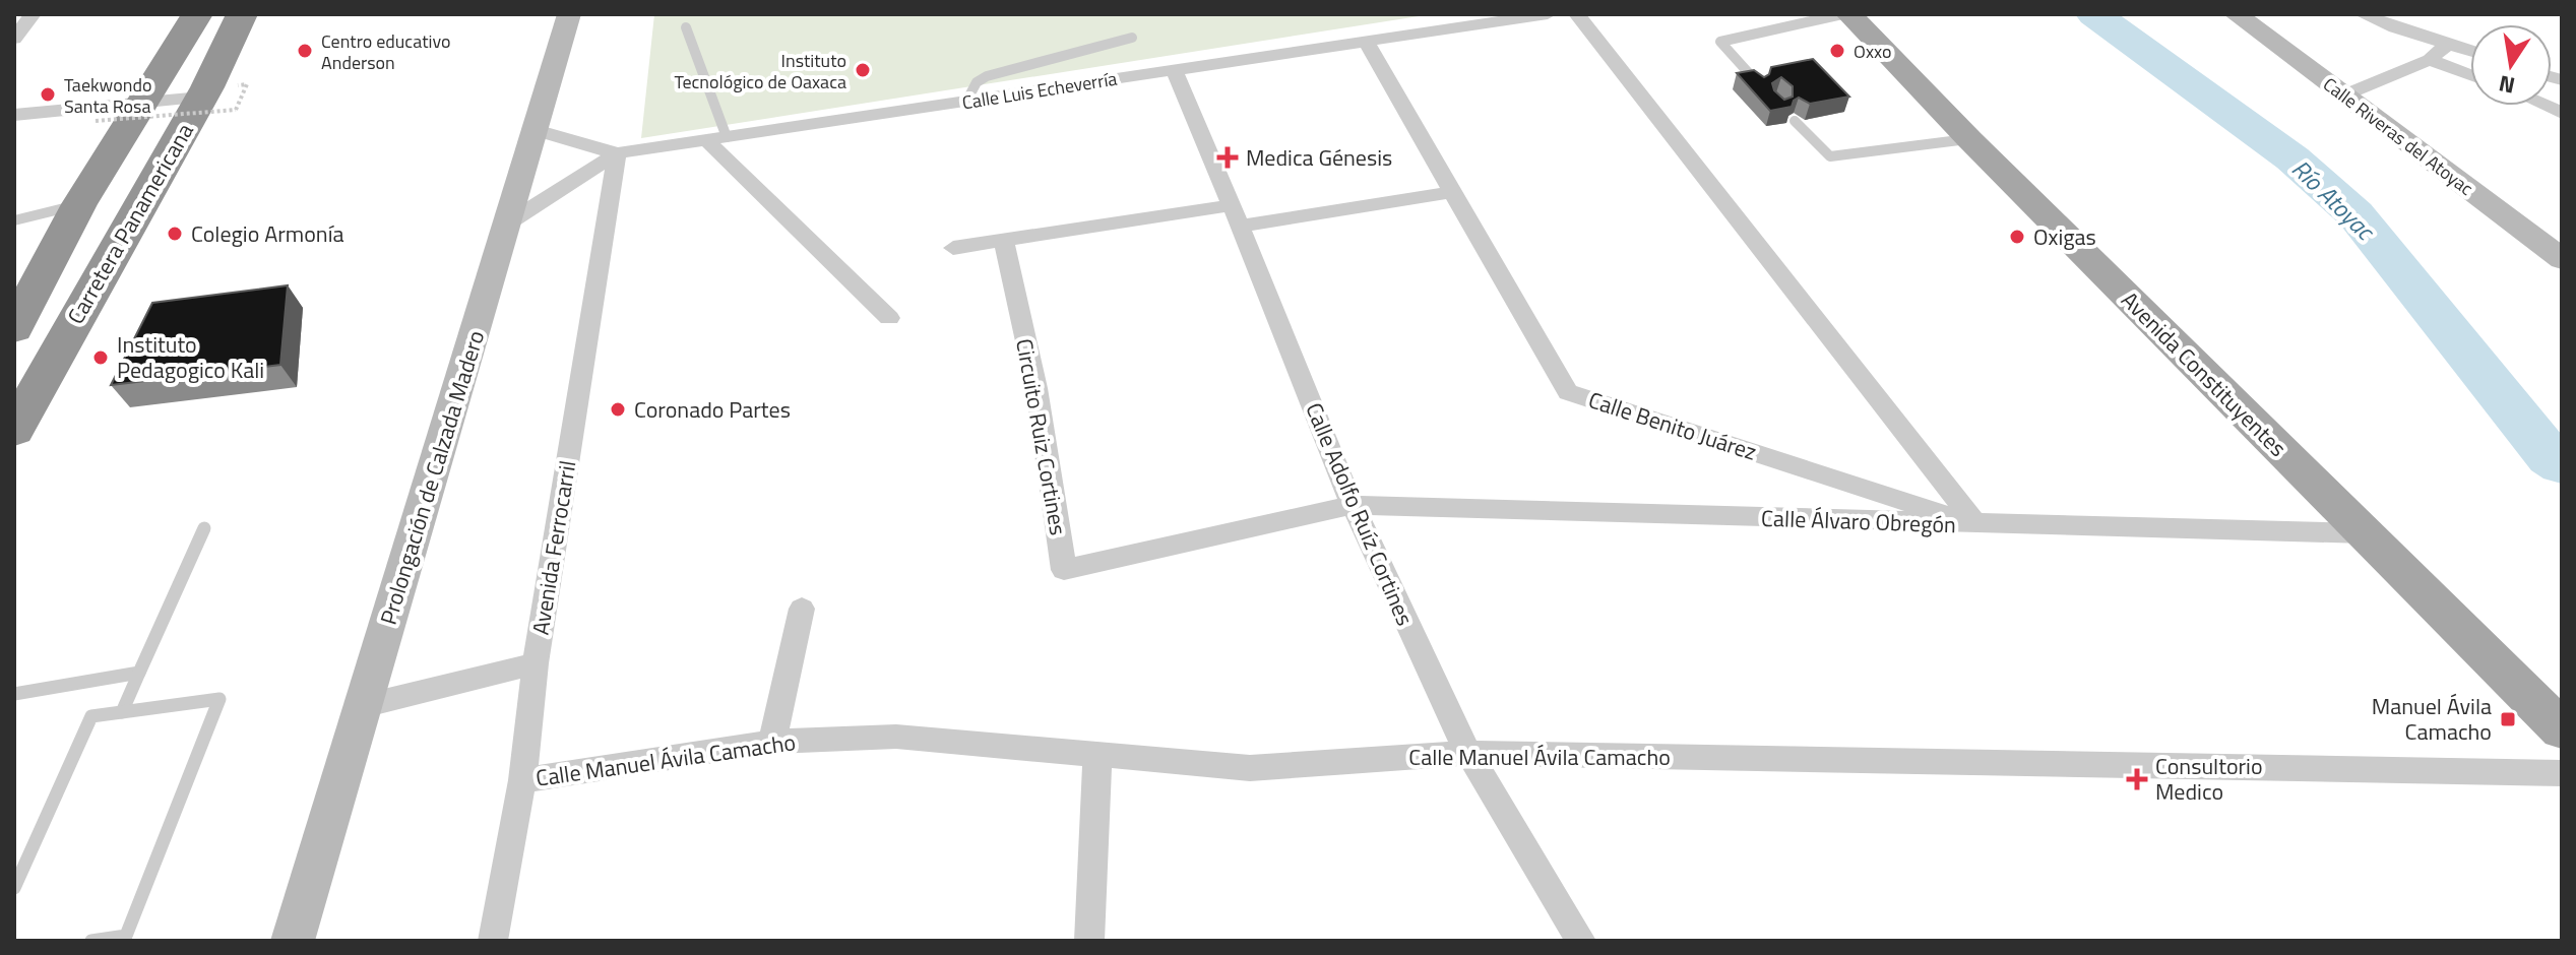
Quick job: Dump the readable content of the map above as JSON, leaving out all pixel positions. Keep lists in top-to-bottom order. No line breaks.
{"streets":{"highway":["Carretera Panamericana"],"main road":["Avenida Constituyentes"],"street":["Calle Luis Echeverría","Calle Riveras del Atoyac","Calle Benito Juárez","Circuito Ruiz Cortines","Prolongación de Calzada Madero","Calle Adolfo Ruíz Cortines","Calle Álvaro Obregón","Avenida Ferrocarril","Calle Manuel Ávila Camacho"]},"crossings":[["Calle Luis Echeverría","Calle Benito Juárez"],["Calle Luis Echeverría","Prolongación de Calzada Madero"],["Calle Luis Echeverría","Calle Adolfo Ruíz Cortines"],["Calle Luis Echeverría","Avenida Ferrocarril"],["Avenida Constituyentes","Calle Álvaro Obregón"],["Calle Benito Juárez","Calle Álvaro Obregón"],["Circuito Ruiz Cortines","Calle Adolfo Ruíz Cortines"],["Circuito Ruiz Cortines","Calle Álvaro Obregón"],["Calle Adolfo Ruíz Cortines","Calle Álvaro Obregón"],["Calle Adolfo Ruíz Cortines","Calle Manuel Ávila Camacho"],["Avenida Ferrocarril","Calle Manuel Ávila Camacho"]],"water":["Río Atoyac"],"places":{"other":["Centro educativo Anderson","Oxxo","Instituto Tecnológico de Oaxaca","Taekwondo Santa Rosa","Colegio Armonía","Oxigas","Instituto Pedagogico Kali","Coronado Partes"],"health":["Medica Génesis","Consultorio Medico"],"transit":["Manuel Ávila Camacho"]},"north":"bottom"}
